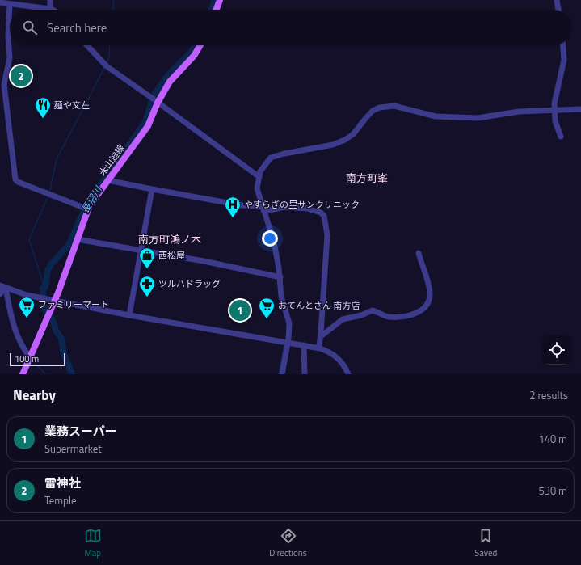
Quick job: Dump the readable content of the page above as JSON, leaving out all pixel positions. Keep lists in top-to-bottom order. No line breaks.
{"streets":{"main road":["米山迫線"]},"districts":["南方町峯","南方町鴻ノ木"],"water":["長沼川"],"places":{"restaurant":["麺や文左"],"hospital":["やすらぎの里サンクリニック"],"shop":["西松屋"],"pharmacy":["ツルハドラッグ"],"supermarket":["ファミリーマート","おてんとさん 南方店"]},"scale_bar":"100 m","page":{"search":"Search here","pins":["2","1"],"scale":"100 m","heading":["Nearby","2 results"],"list":[{"mark":"1","name":"業務スーパー","note":"Supermarket","value":"140 m"},{"mark":"2","name":"雷神社","note":"Temple","value":"530 m"}],"nav":["Map","Directions","Saved"]}}
